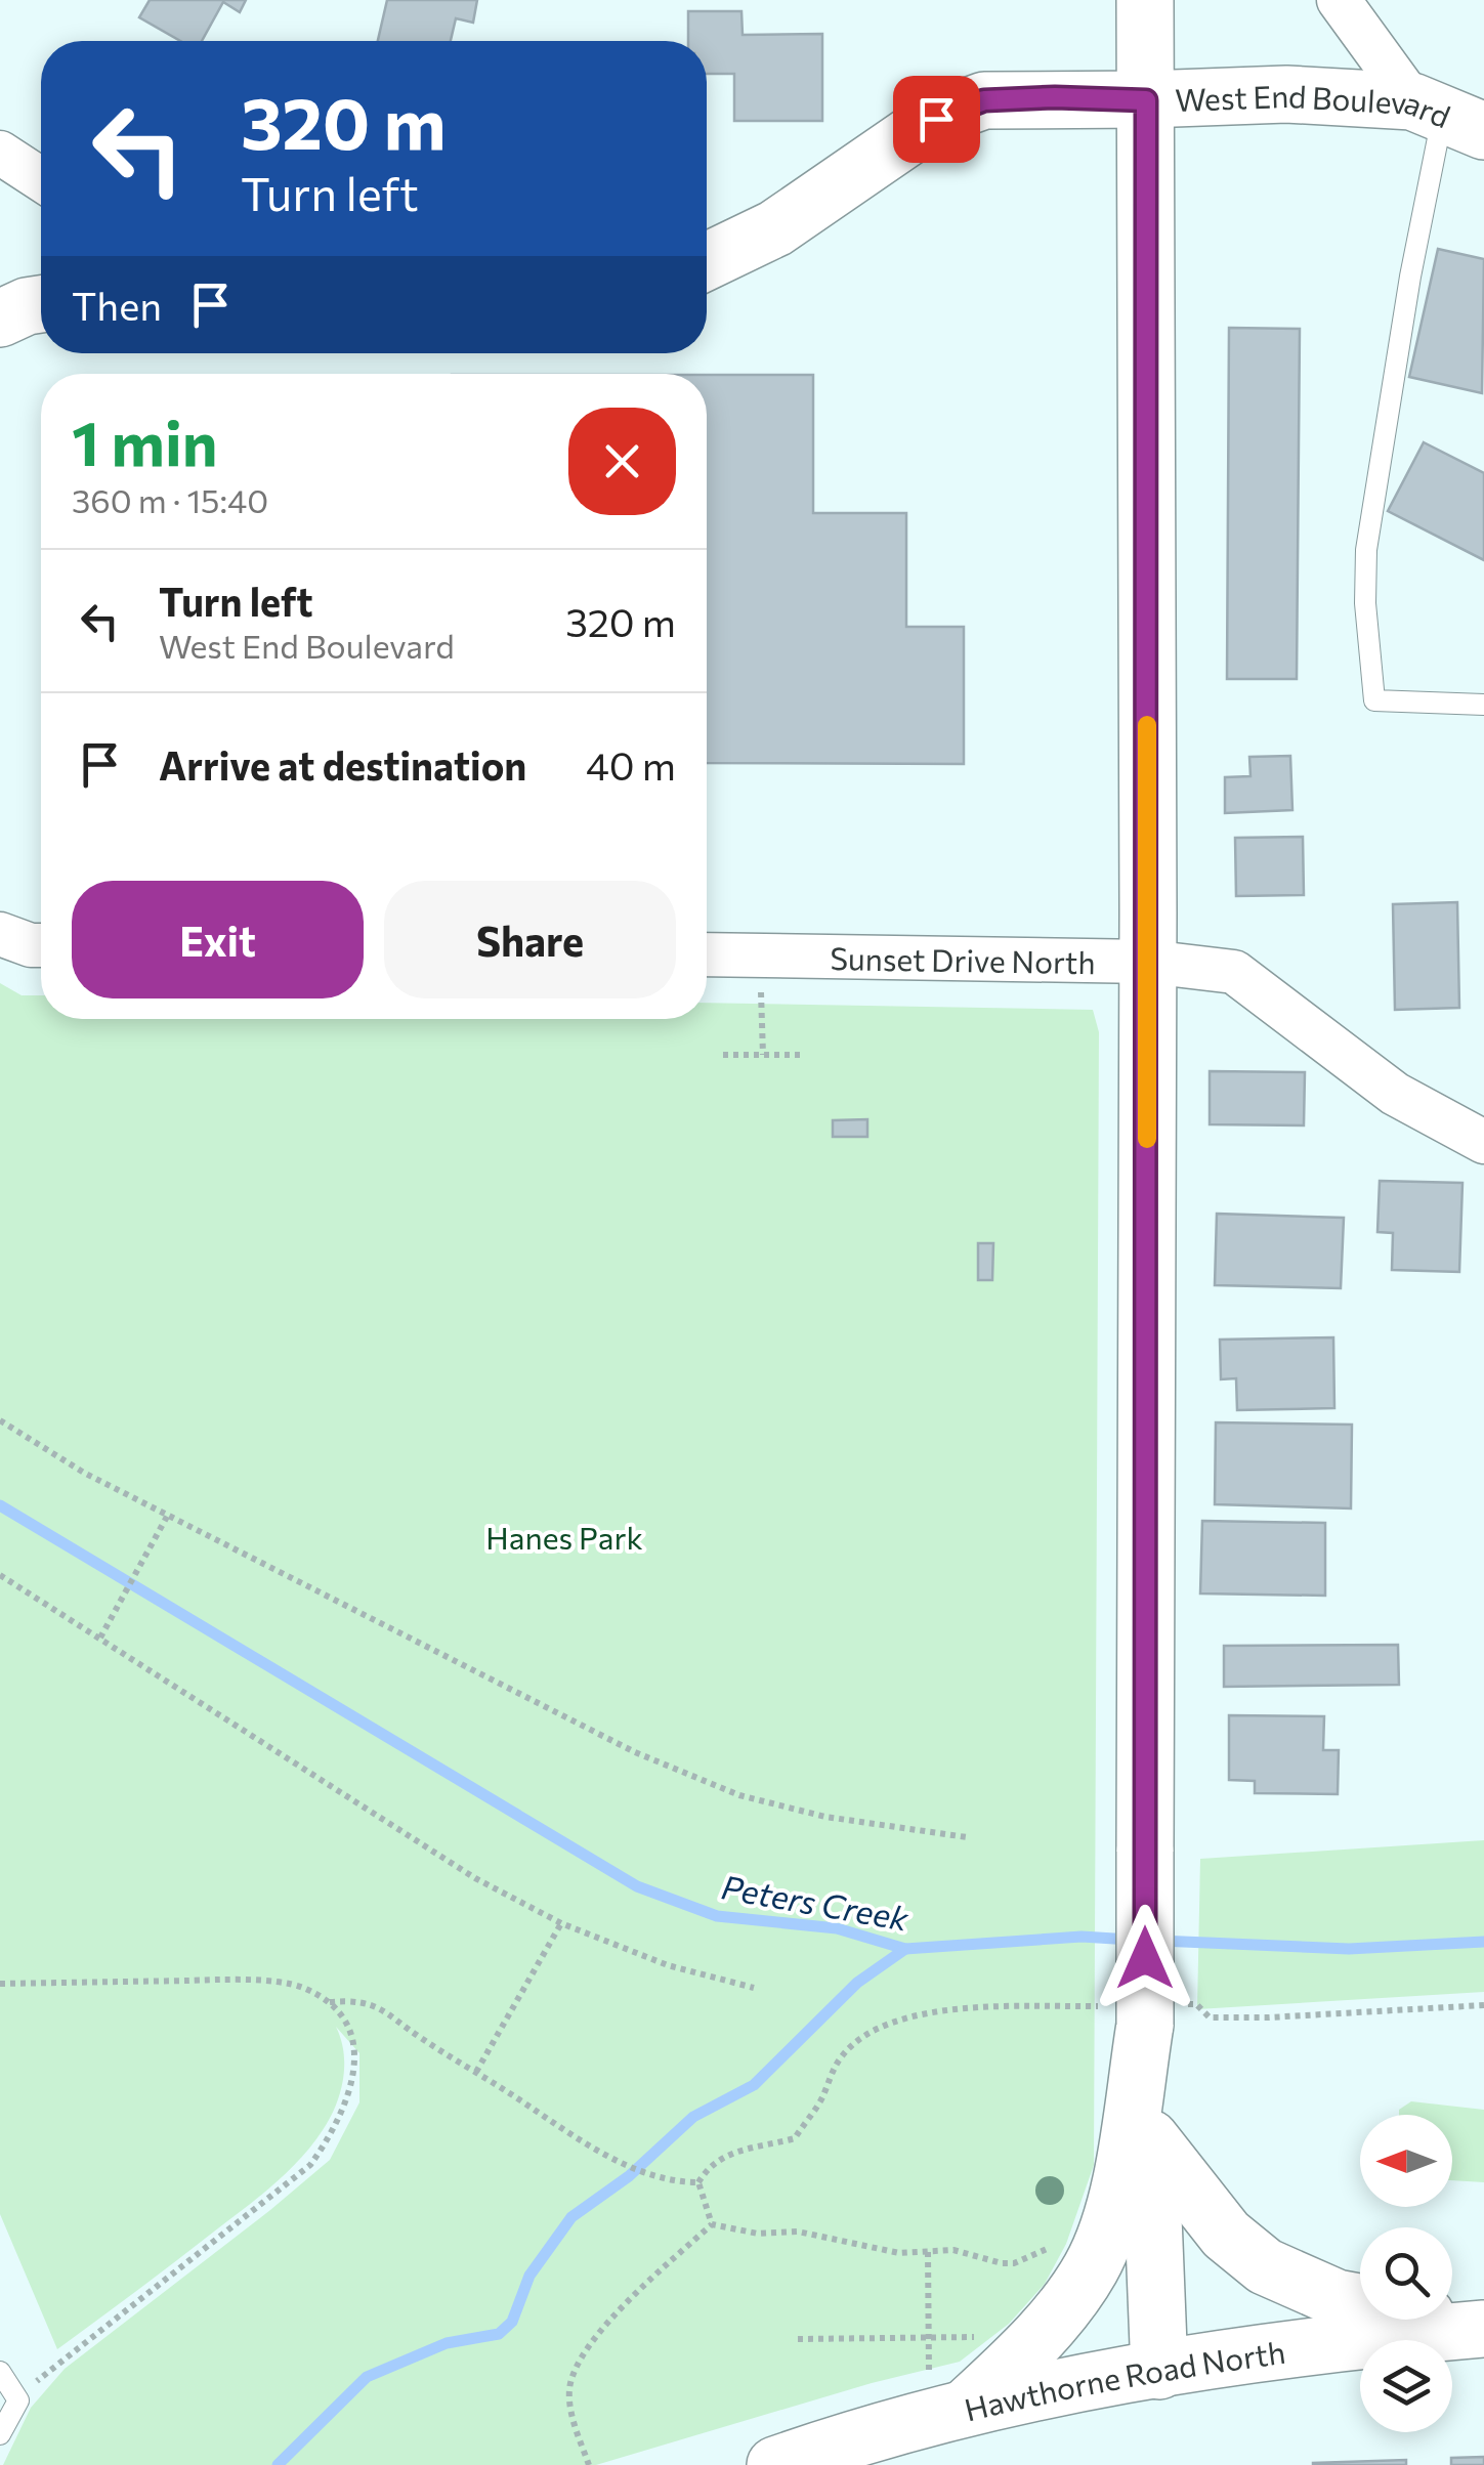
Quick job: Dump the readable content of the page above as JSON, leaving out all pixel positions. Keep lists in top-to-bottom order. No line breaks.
{"streets":{"street":["West End Boulevard","Sunset Drive North","Hawthorne Road North"]},"water":["Peters Creek"],"parks":["Hanes Park"],"north":"left","page":{"turn":["320 m","Turn left"],"then":"Then","heading":["1 min","360 m · 15:40"],"list":[{"name":"Turn left","note":"West End Boulevard","value":"320 m"},{"name":"Arrive at destination","value":"40 m"}],"buttons":["Exit","Share"]}}
